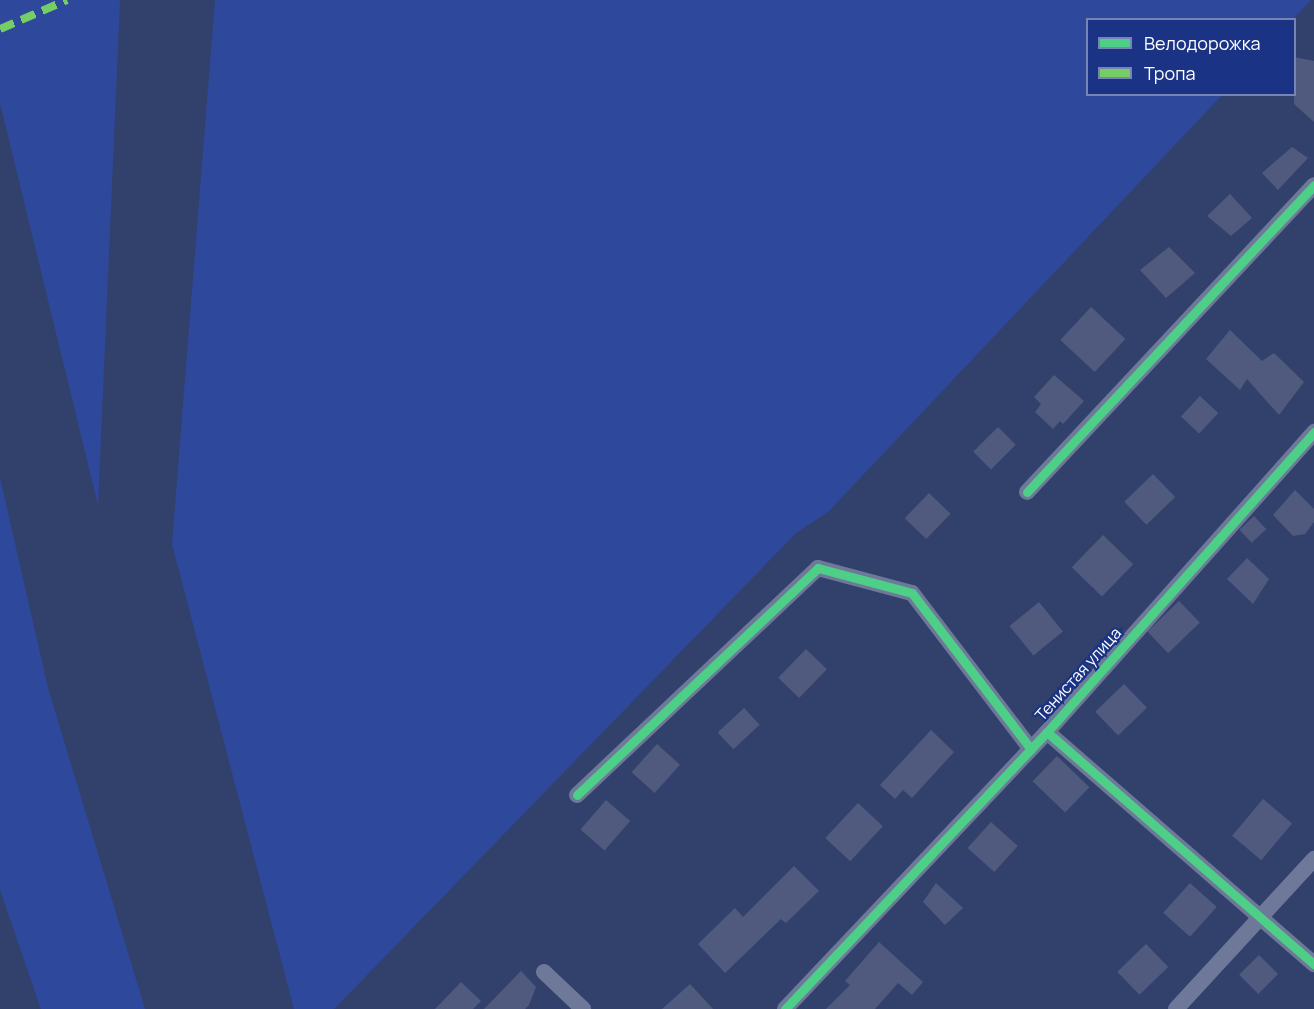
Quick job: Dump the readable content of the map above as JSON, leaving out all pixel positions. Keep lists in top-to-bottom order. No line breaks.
{"streets":{"street":["Тенистая улица"]},"legend":["Велодорожка","Тропа"]}
